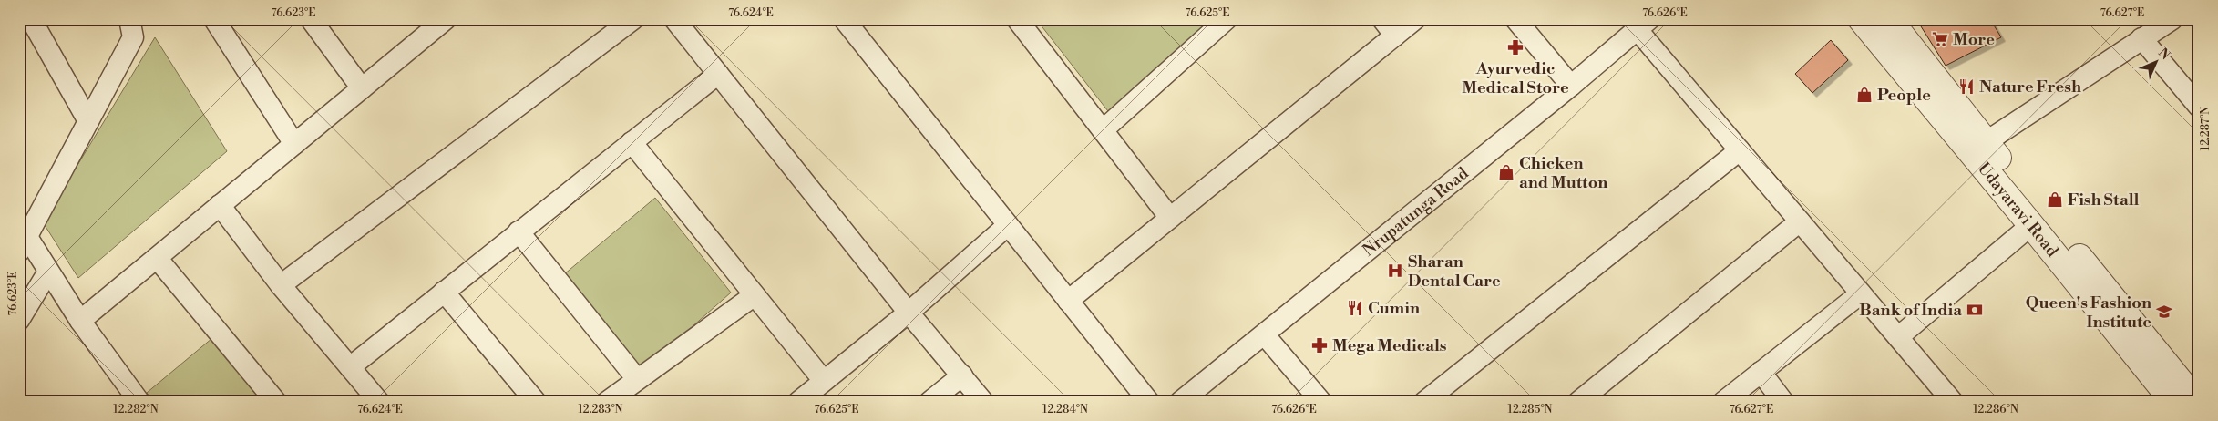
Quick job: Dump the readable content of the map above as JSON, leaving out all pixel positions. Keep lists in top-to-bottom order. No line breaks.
{"streets":{"street":["Udayaravi Road","Nrupatunga Road"]},"places":{"supermarket":["More"],"pharmacy":["Ayurvedic Medical Store","Mega Medicals"],"restaurant":["Nature Fresh","Cumin"],"shop":["People","Chicken and Mutton","Fish Stall"],"hospital":["Sharan Dental Care"],"bank":["Bank of India"],"school or university":["Queen's Fashion Institute"]},"north":"top right","coordinates":["76.623°E","76.624°E","76.625°E","76.626°E","76.627°E","12.287°N","12.282°N","12.283°N","12.284°N","12.285°N","12.286°N"]}
